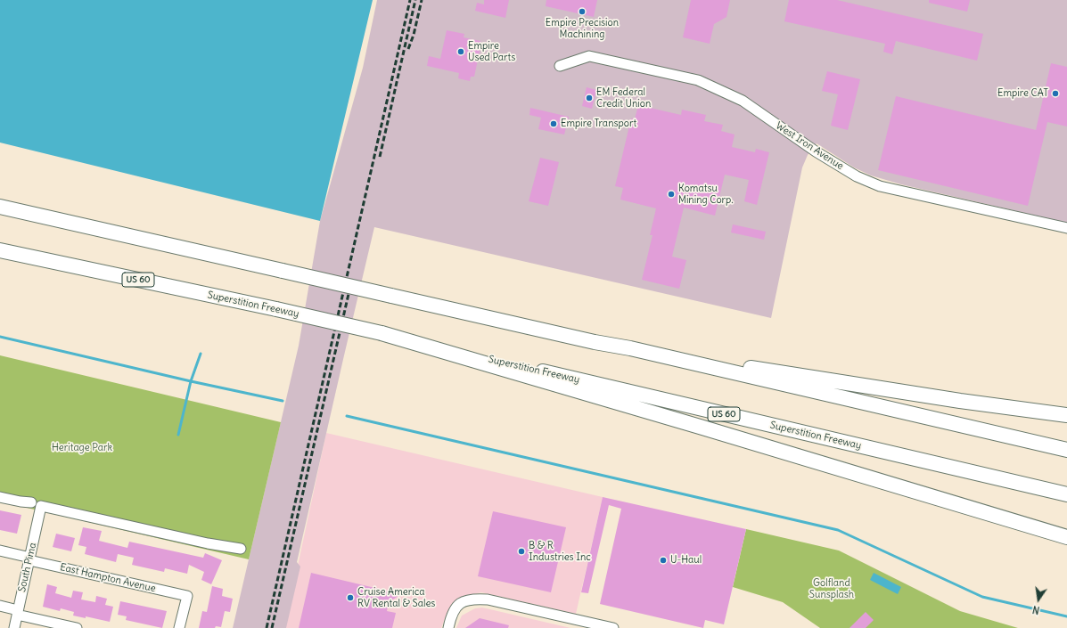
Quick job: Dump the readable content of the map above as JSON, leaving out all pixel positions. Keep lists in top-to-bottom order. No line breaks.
{"streets":{"highway":["US 60","Superstition Freeway"],"street":["West Iron Avenue","South Pima","East Hampton Avenue"]},"crossings":[["South Pima","East Hampton Avenue"]],"parks":["Heritage Park","Golfland Sunsplash"],"places":["Empire Precision Machining","Empire Used Parts","Empire CAT","EM Federal Credit Union","Empire Transport","Komatsu Mining Corp.","B & R Industries Inc","U-Haul","Cruise America RV Rental & Sales"],"north":"bottom"}
